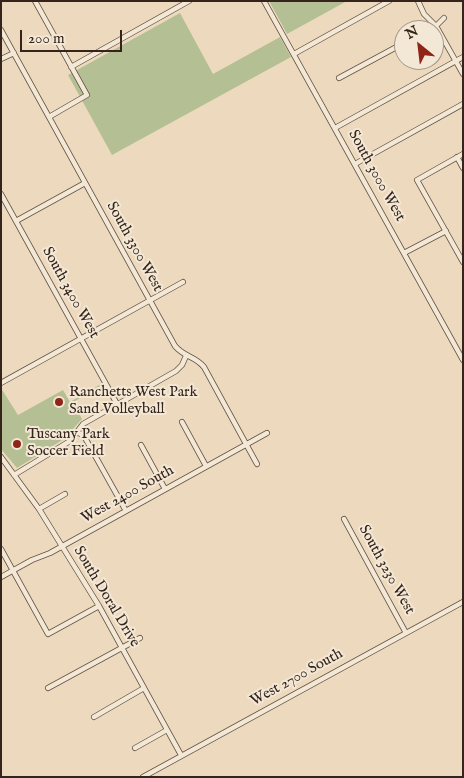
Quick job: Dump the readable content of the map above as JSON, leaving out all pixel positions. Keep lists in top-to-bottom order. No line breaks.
{"streets":{"street":["South 3000 West","South 3300 West","South 3400 West","West 2400 South","South 3230 West","South Doral Drive","West 2700 South"]},"crossings":[["South 3300 West","West 2400 South"],["West 2400 South","South Doral Drive"],["South 3230 West","West 2700 South"],["South Doral Drive","West 2700 South"]],"places":["Ranchetts West Park Sand Volleyball","Tuscany Park Soccer Field"],"scale_bar":"200 m","north":"top left"}
